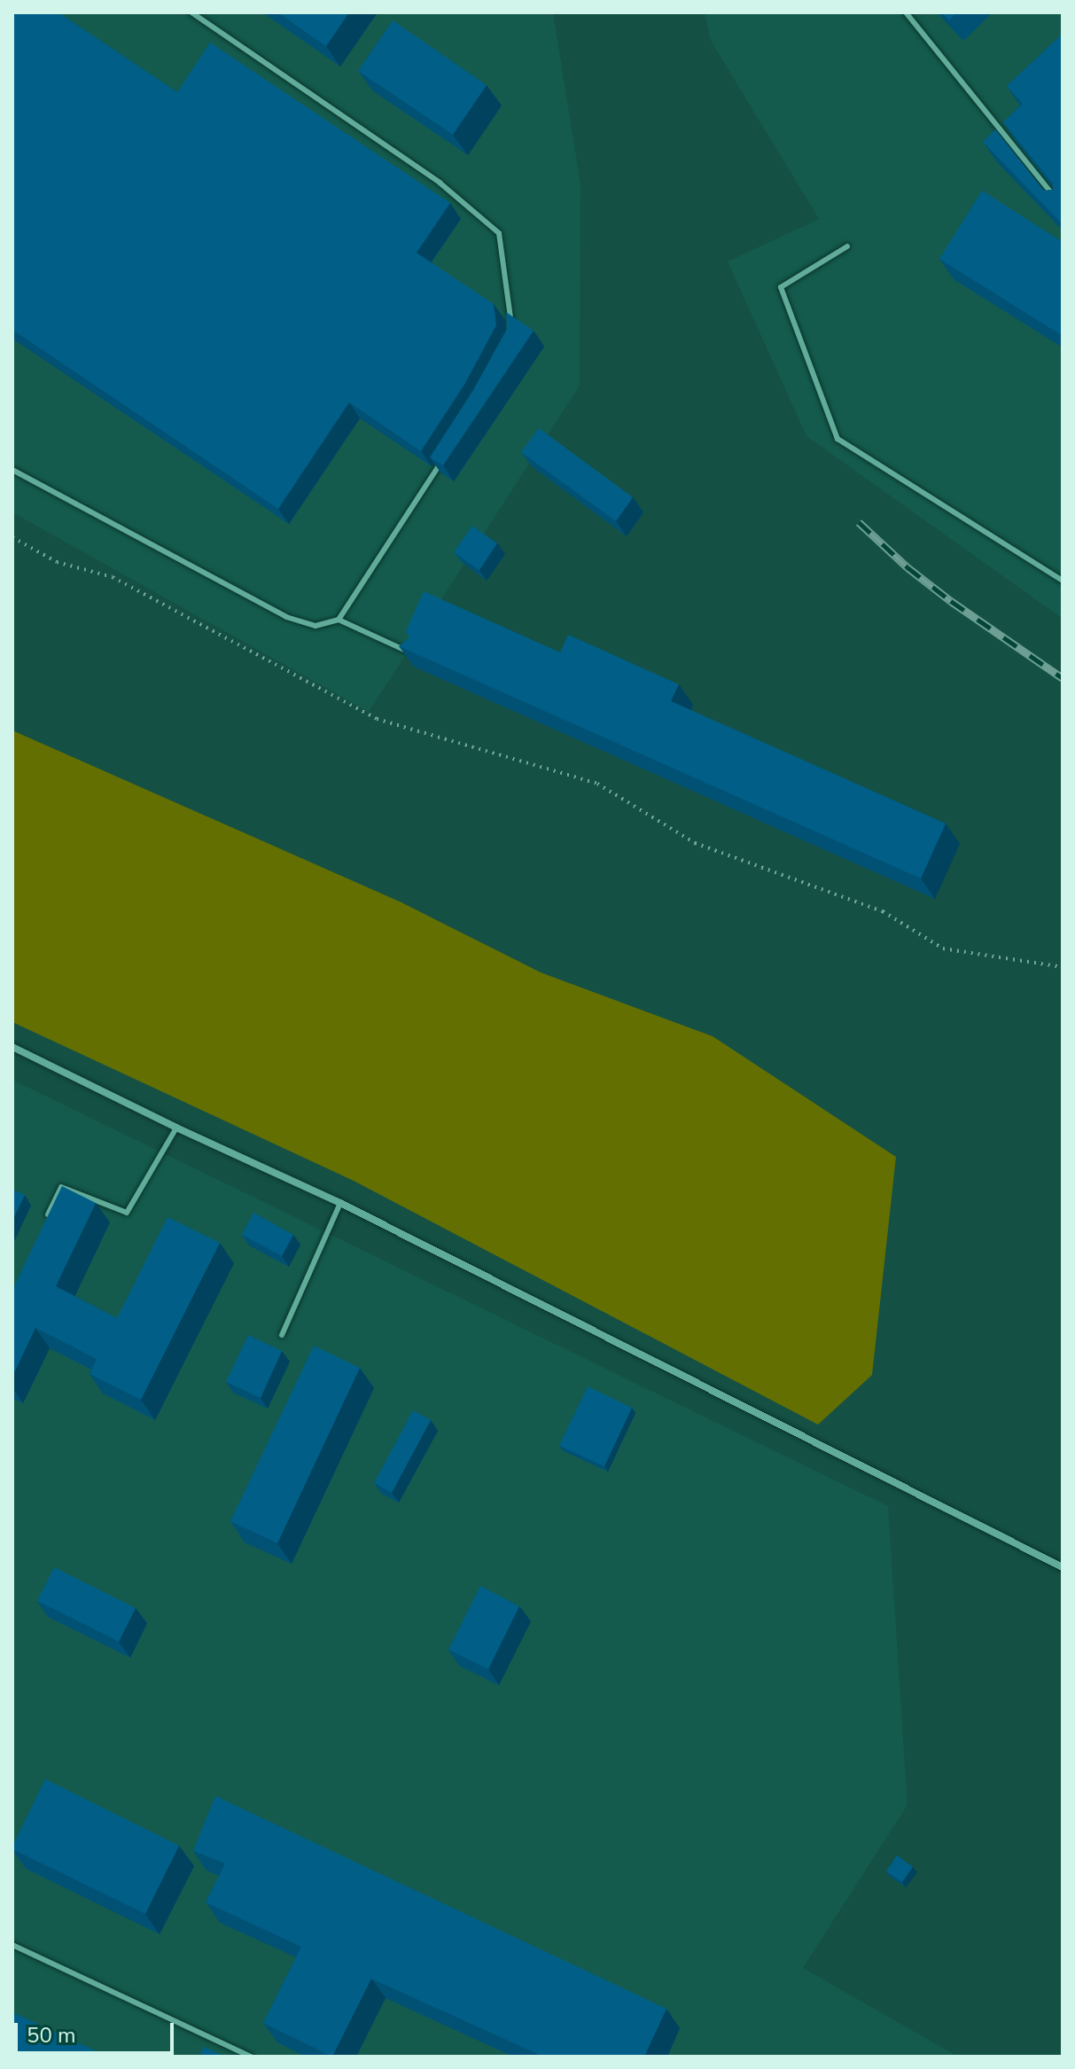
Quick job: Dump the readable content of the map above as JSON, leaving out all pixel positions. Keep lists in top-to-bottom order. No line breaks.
{"scale_bar":"50 m"}
